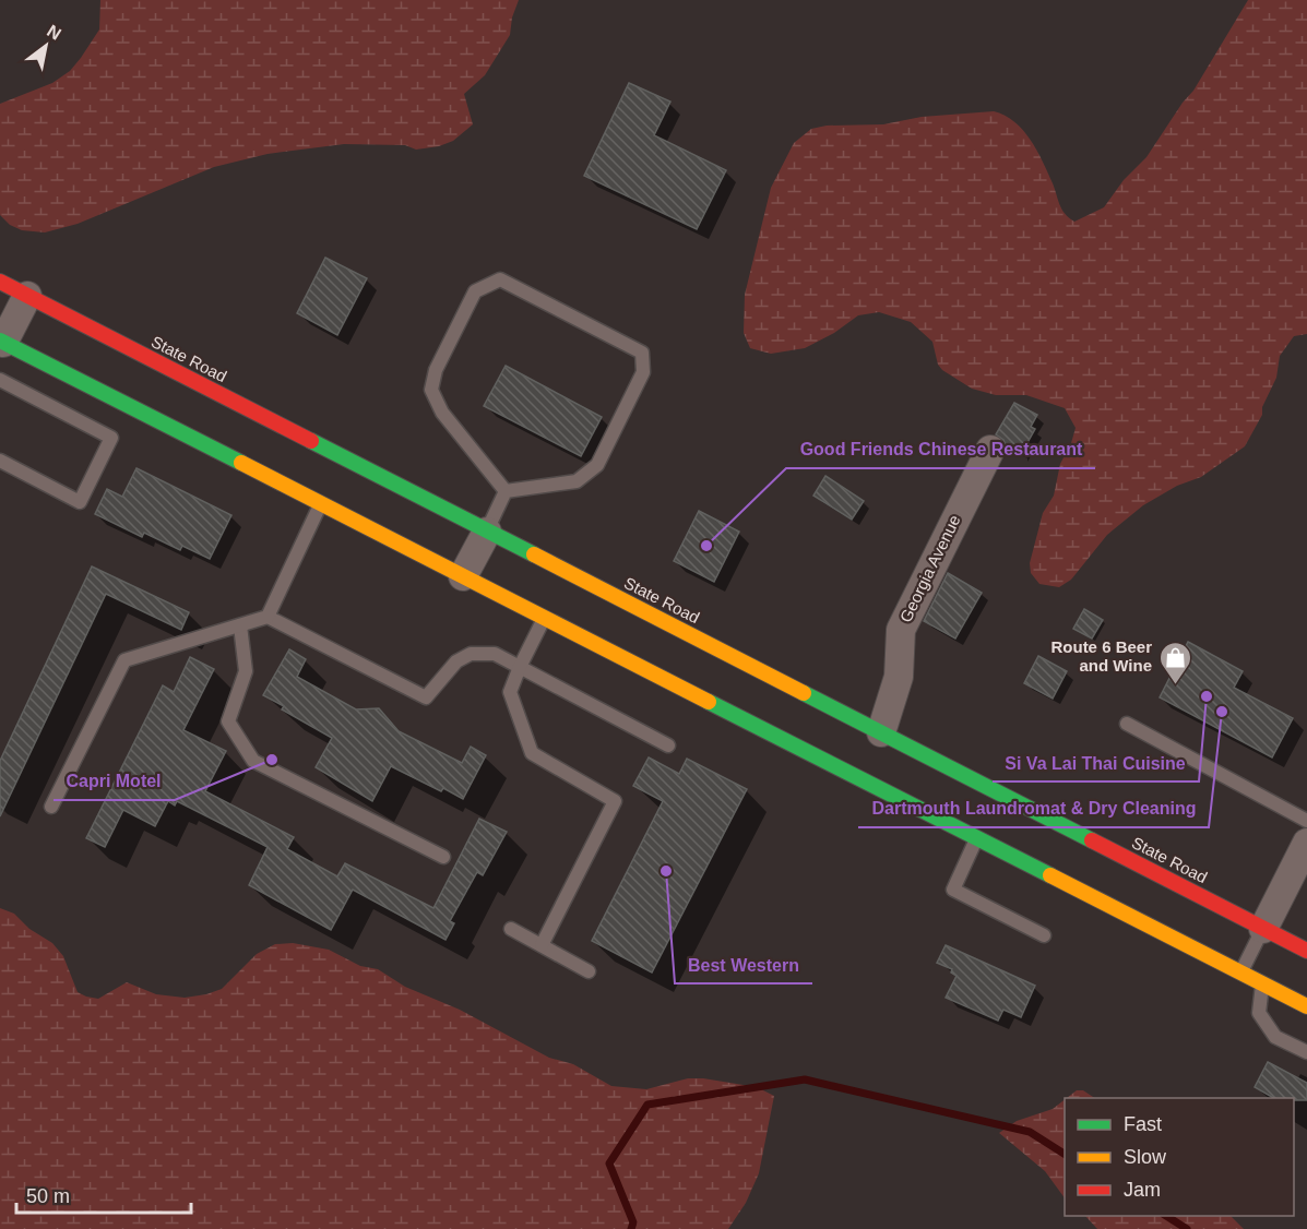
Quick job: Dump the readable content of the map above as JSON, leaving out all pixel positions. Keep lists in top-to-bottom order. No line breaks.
{"streets":{"main road":["State Road"],"street":["Georgia Avenue"]},"crossings":[["State Road","Georgia Avenue"]],"places":{"other":["Good Friends Chinese Restaurant","Si Va Lai Thai Cuisine","Dartmouth Laundromat & Dry Cleaning","Capri Motel","Best Western"],"shop":["Route 6 Beer and Wine"]},"legend":["Fast","Slow","Jam"],"scale_bar":"50 m","north":"top right"}
